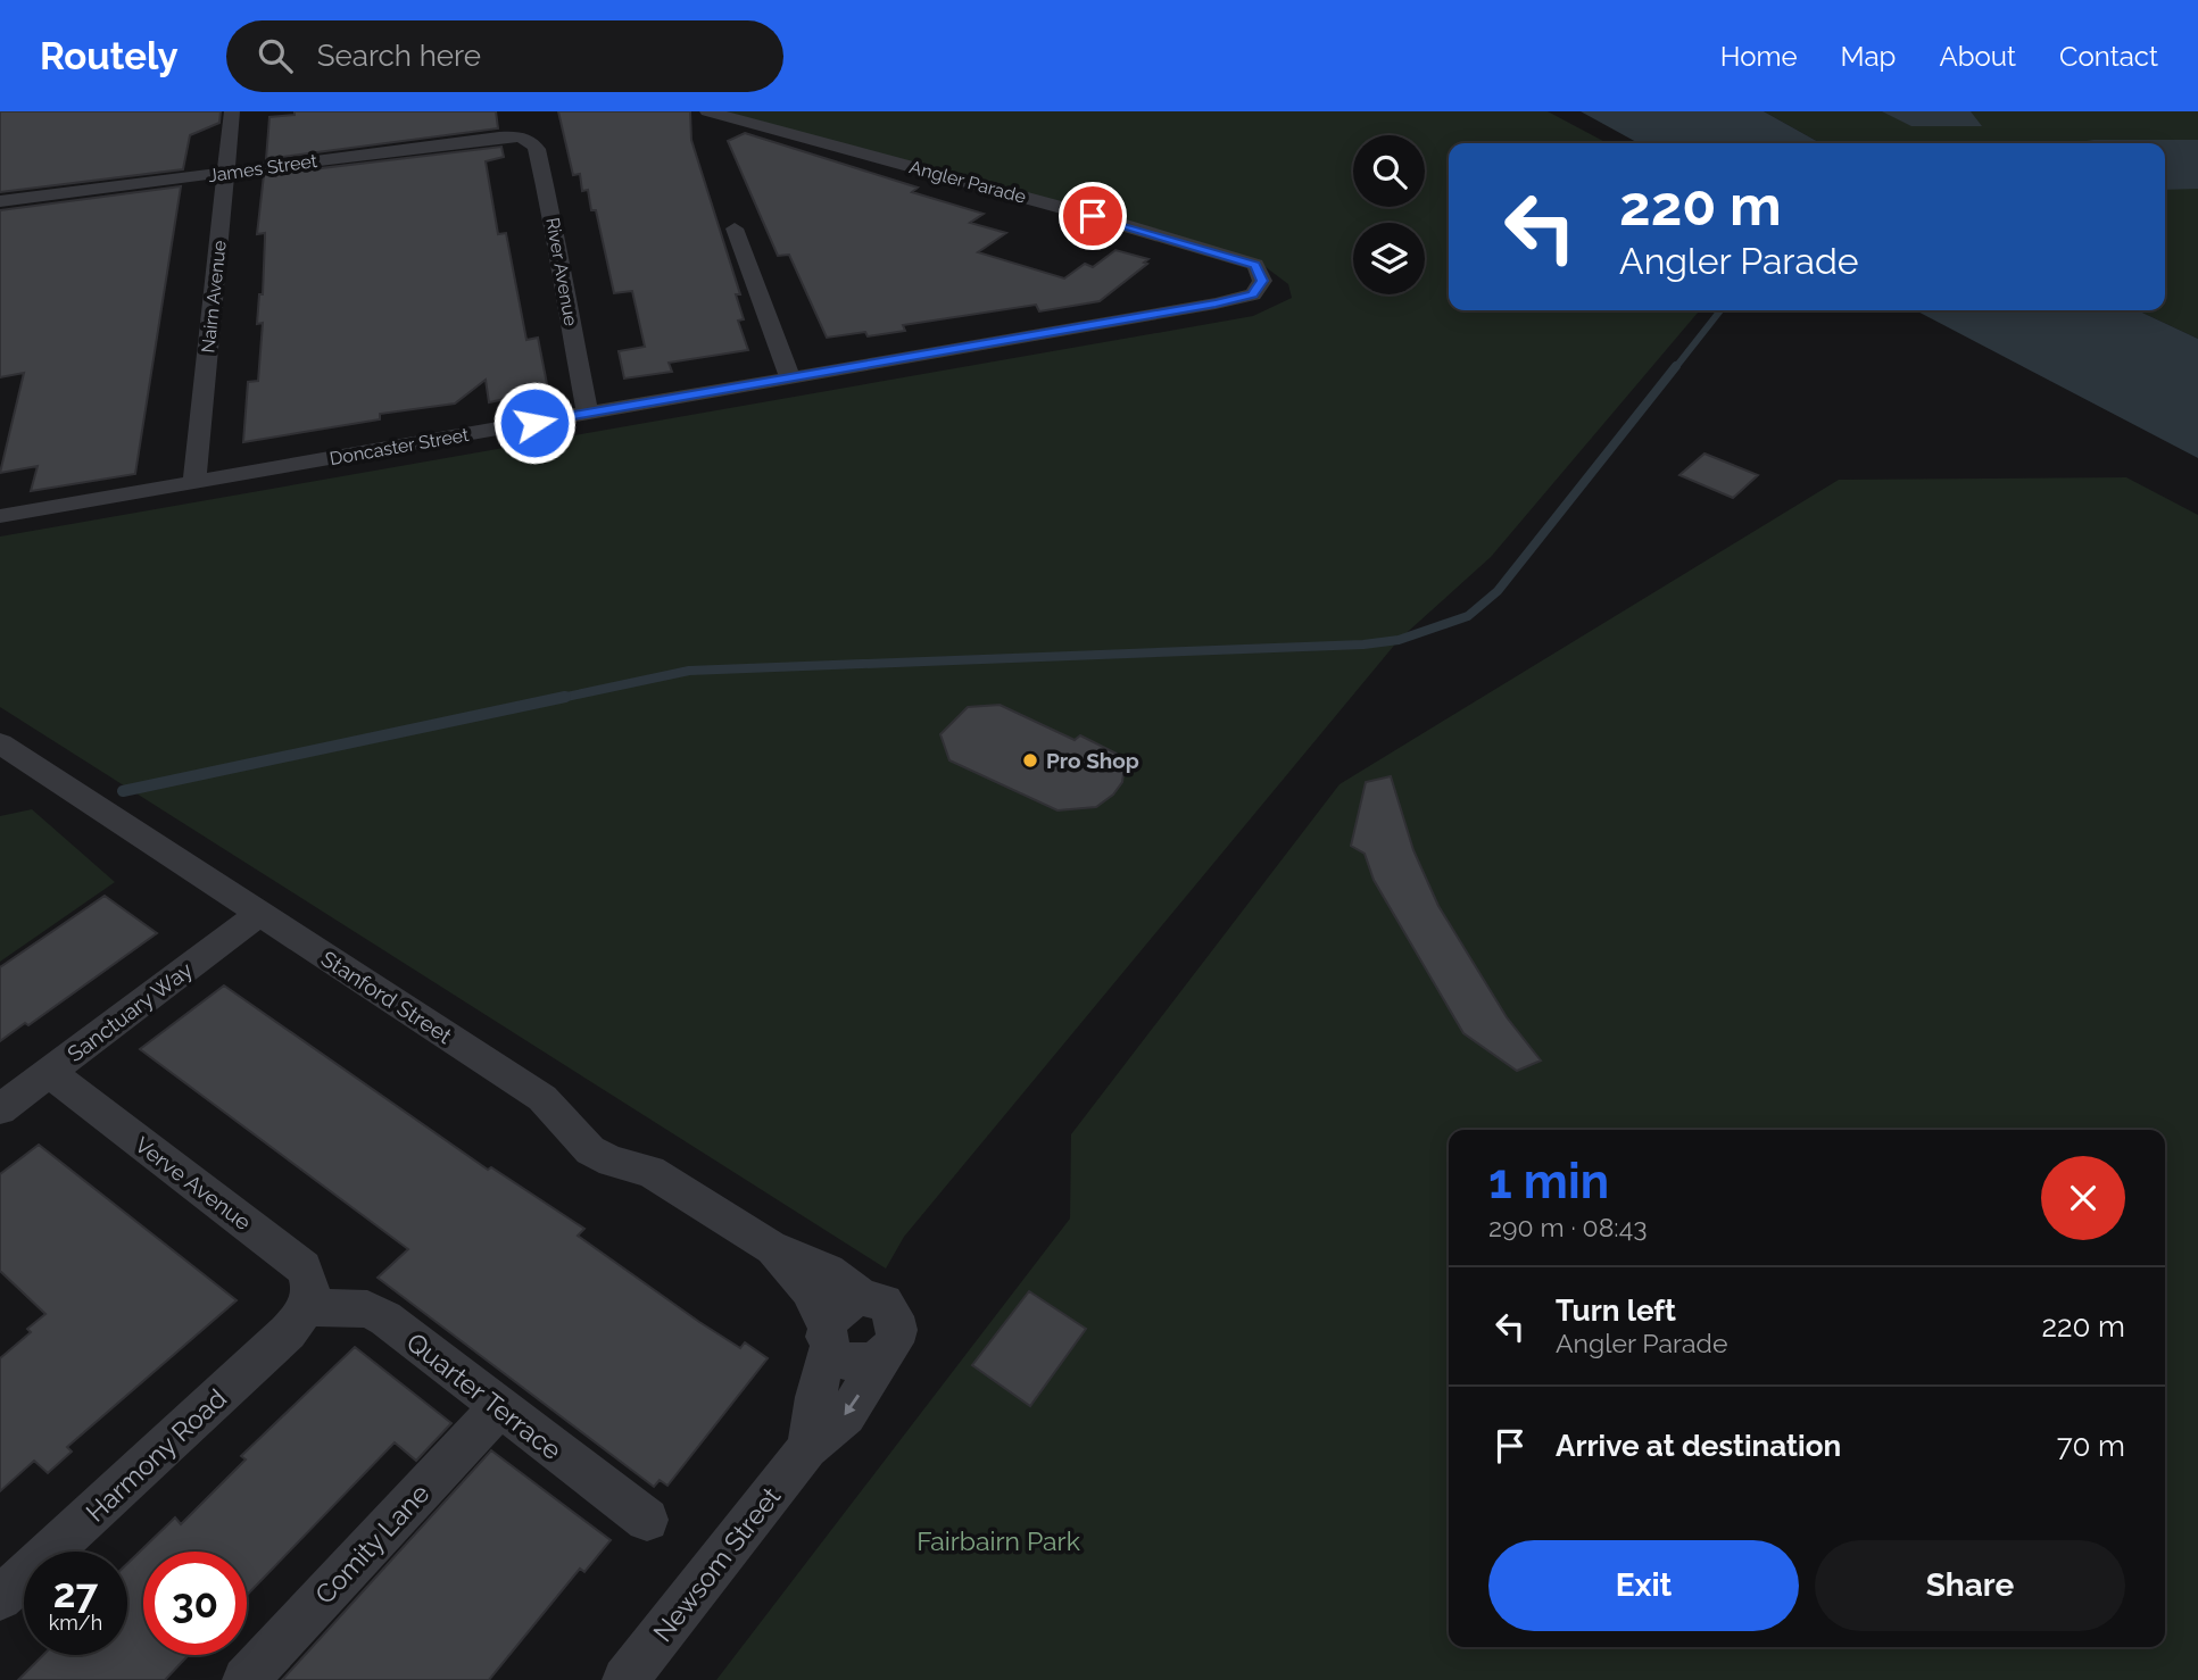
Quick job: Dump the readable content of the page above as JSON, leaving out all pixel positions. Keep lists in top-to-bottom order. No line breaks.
{"streets":{"street":["James Street","Angler Parade","River Avenue","Nairn Avenue","Doncaster Street","Stanford Street","Sanctuary Way","Verve Avenue","Quarter Terrace","Harmony Road","Comity Lane","Newsom Street"]},"crossings":[["James Street","River Avenue"],["James Street","Nairn Avenue"],["Angler Parade","Doncaster Street"],["River Avenue","Doncaster Street"],["Nairn Avenue","Doncaster Street"],["Stanford Street","Sanctuary Way"],["Stanford Street","Newsom Street"],["Sanctuary Way","Verve Avenue"],["Verve Avenue","Quarter Terrace"],["Verve Avenue","Harmony Road"],["Quarter Terrace","Harmony Road"],["Quarter Terrace","Comity Lane"]],"parks":["Fairbairn Park"],"places":["Pro Shop"],"page":{"header":"Routely","search":"Search here","nav":["Home","Map","About","Contact"],"turn":["220 m","Angler Parade"],"heading":["1 min","290 m · 08:43"],"list":[{"name":"Turn left","note":"Angler Parade","value":"220 m"},{"name":"Arrive at destination","value":"70 m"}],"buttons":["Exit","Share"],"speed":"27 km/h","limit":"30"}}
